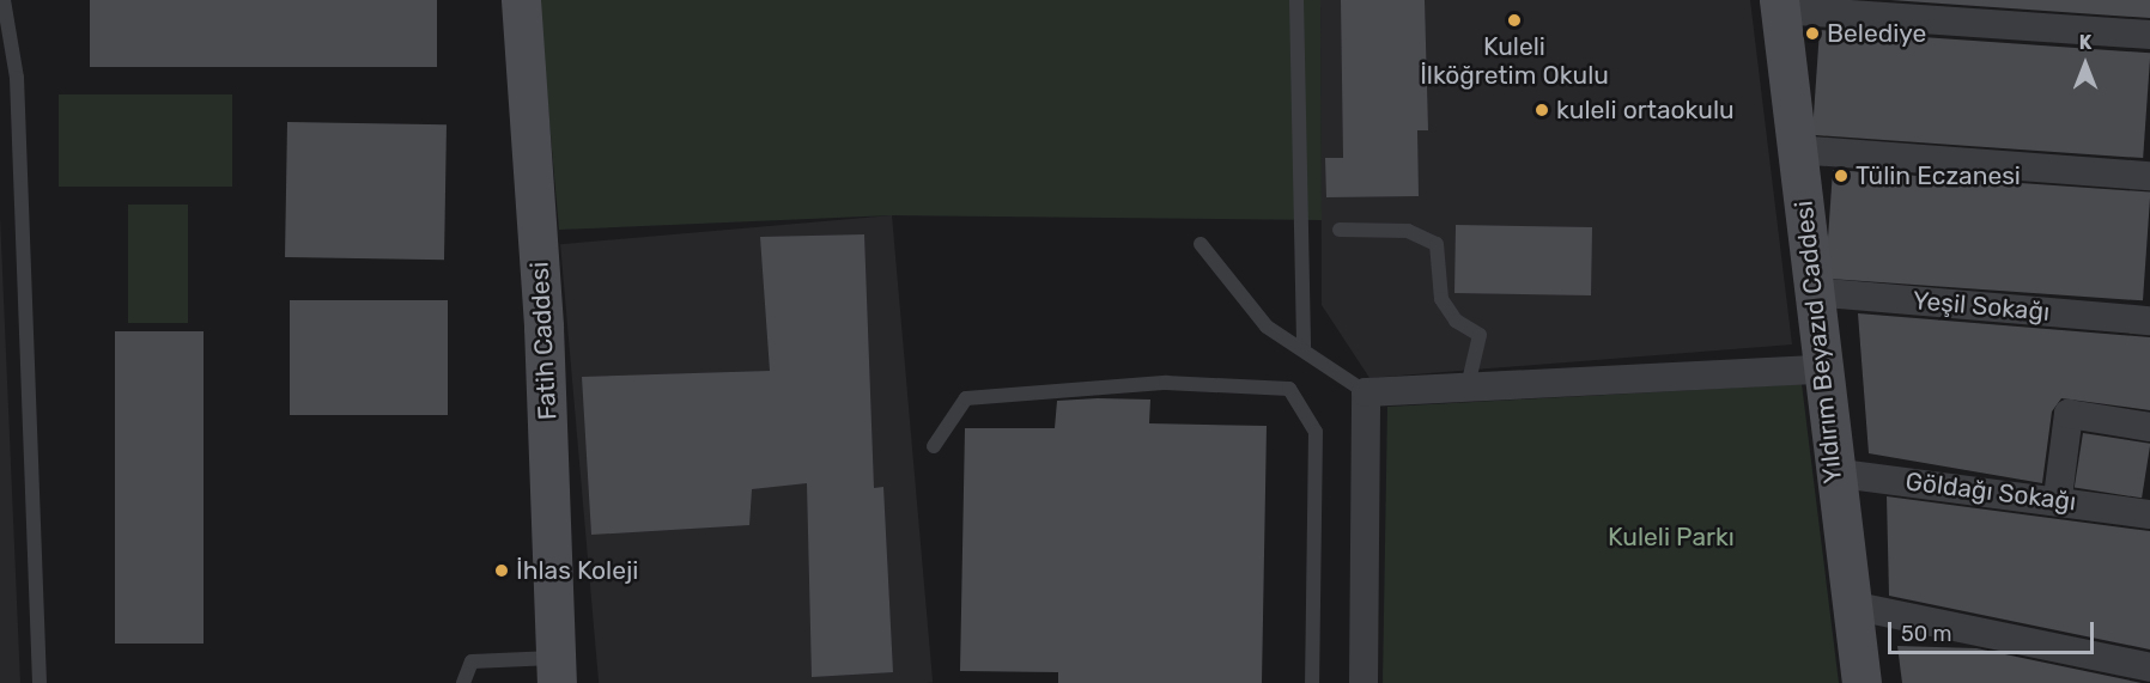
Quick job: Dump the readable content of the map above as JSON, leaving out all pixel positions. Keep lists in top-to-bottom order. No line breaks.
{"streets":{"main road":["Fatih Caddesi","Yıldırım Beyazıd Caddesi"],"street":["Yeşil Sokağı","Göldağı Sokağı"]},"crossings":[["Yeşil Sokağı","Yıldırım Beyazıd Caddesi"],["Yıldırım Beyazıd Caddesi","Göldağı Sokağı"]],"parks":["Kuleli Parkı"],"places":["Kuleli İlköğretim Okulu","Belediye","kuleli ortaokulu","Tülin Eczanesi","İhlas Koleji"],"scale_bar":"50 m","north":"top"}
